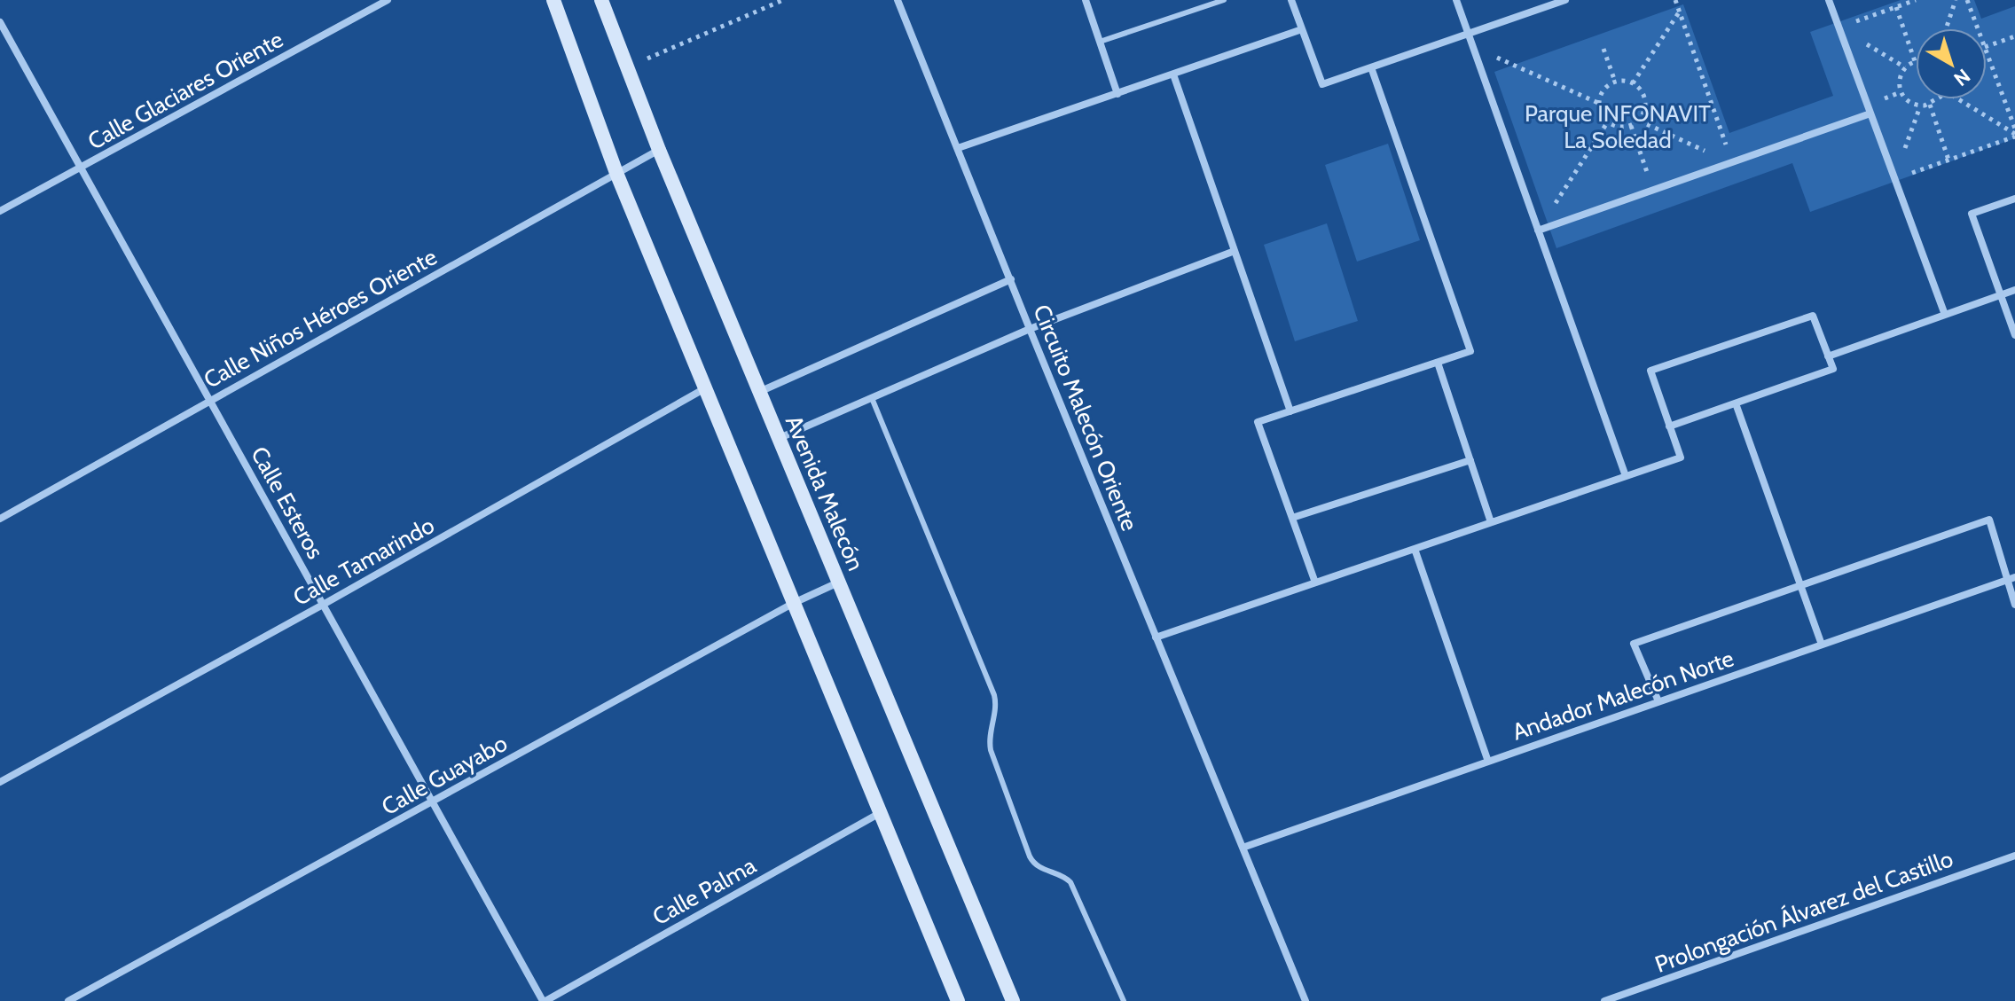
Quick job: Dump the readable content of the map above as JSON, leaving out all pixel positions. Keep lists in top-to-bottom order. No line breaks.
{"streets":{"street":["Calle Glaciares Oriente","Calle Niños Héroes Oriente","Circuito Malecón Oriente","Avenida Malecón","Calle Esteros","Calle Tamarindo","Andador Malecón Norte","Calle Guayabo","Calle Palma","Prolongación Álvarez del Castillo"]},"crossings":[["Calle Glaciares Oriente","Calle Esteros"],["Calle Niños Héroes Oriente","Avenida Malecón"],["Calle Niños Héroes Oriente","Calle Esteros"],["Circuito Malecón Oriente","Andador Malecón Norte"],["Avenida Malecón","Calle Guayabo"],["Calle Esteros","Calle Tamarindo"],["Calle Esteros","Calle Guayabo"],["Calle Esteros","Calle Palma"]],"parks":["Parque INFONAVIT La Soledad"],"north":"bottom right"}
